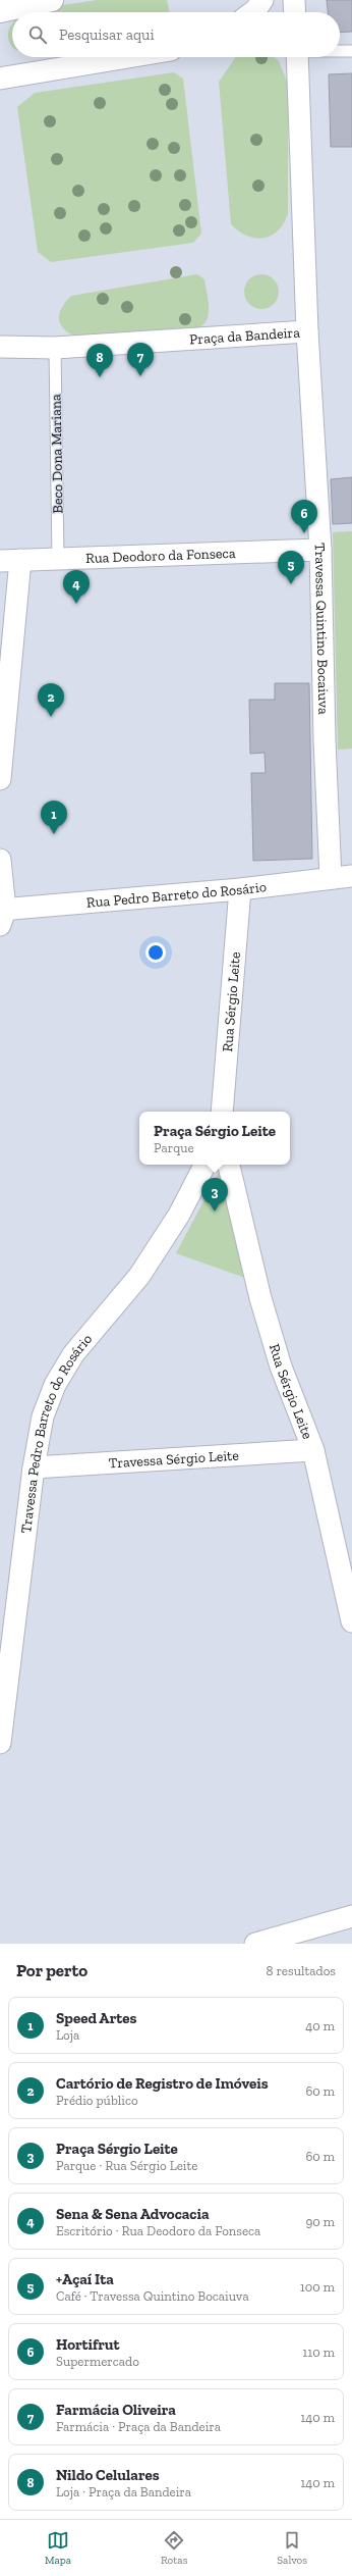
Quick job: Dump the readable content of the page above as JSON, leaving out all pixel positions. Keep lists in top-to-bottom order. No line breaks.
{"streets":{"street":["Praça da Bandeira","Rua Deodoro da Fonseca","Travessa Quintino Bocaiuva","Rua Pedro Barreto do Rosário","Rua Sérgio Leite","Travessa Pedro Barreto do Rosário","Travessa Sérgio Leite"],"lane":["Beco Dona Mariana"]},"crossings":[["Praça da Bandeira","Beco Dona Mariana"],["Praça da Bandeira","Travessa Quintino Bocaiuva"],["Beco Dona Mariana","Rua Deodoro da Fonseca"],["Rua Deodoro da Fonseca","Travessa Quintino Bocaiuva"],["Travessa Quintino Bocaiuva","Rua Pedro Barreto do Rosário"],["Rua Pedro Barreto do Rosário","Rua Sérgio Leite"],["Rua Sérgio Leite","Travessa Sérgio Leite"],["Travessa Pedro Barreto do Rosário","Travessa Sérgio Leite"]],"page":{"search":"Pesquisar aqui","pins":["7","8","6","5","4","2","1","3"],"popup":["Praça Sérgio Leite","Parque"],"heading":["Por perto","8 resultados"],"list":[{"mark":"1","name":"Speed Artes","note":"Loja","value":"40 m"},{"mark":"2","name":"Cartório de Registro de Imóveis","note":"Prédio público","value":"60 m"},{"mark":"3","name":"Praça Sérgio Leite","note":"Parque · Rua Sérgio Leite","value":"60 m"},{"mark":"4","name":"Sena & Sena Advocacia","note":"Escritório · Rua Deodoro da Fonseca","value":"90 m"},{"mark":"5","name":"+Açaí Ita","note":"Café · Travessa Quintino Bocaiuva","value":"100 m"},{"mark":"6","name":"Hortifrut","note":"Supermercado","value":"110 m"},{"mark":"7","name":"Farmácia Oliveira","note":"Farmácia · Praça da Bandeira","value":"140 m"},{"mark":"8","name":"Nildo Celulares","note":"Loja · Praça da Bandeira","value":"140 m"}],"nav":["Mapa","Rotas","Salvos"]}}
